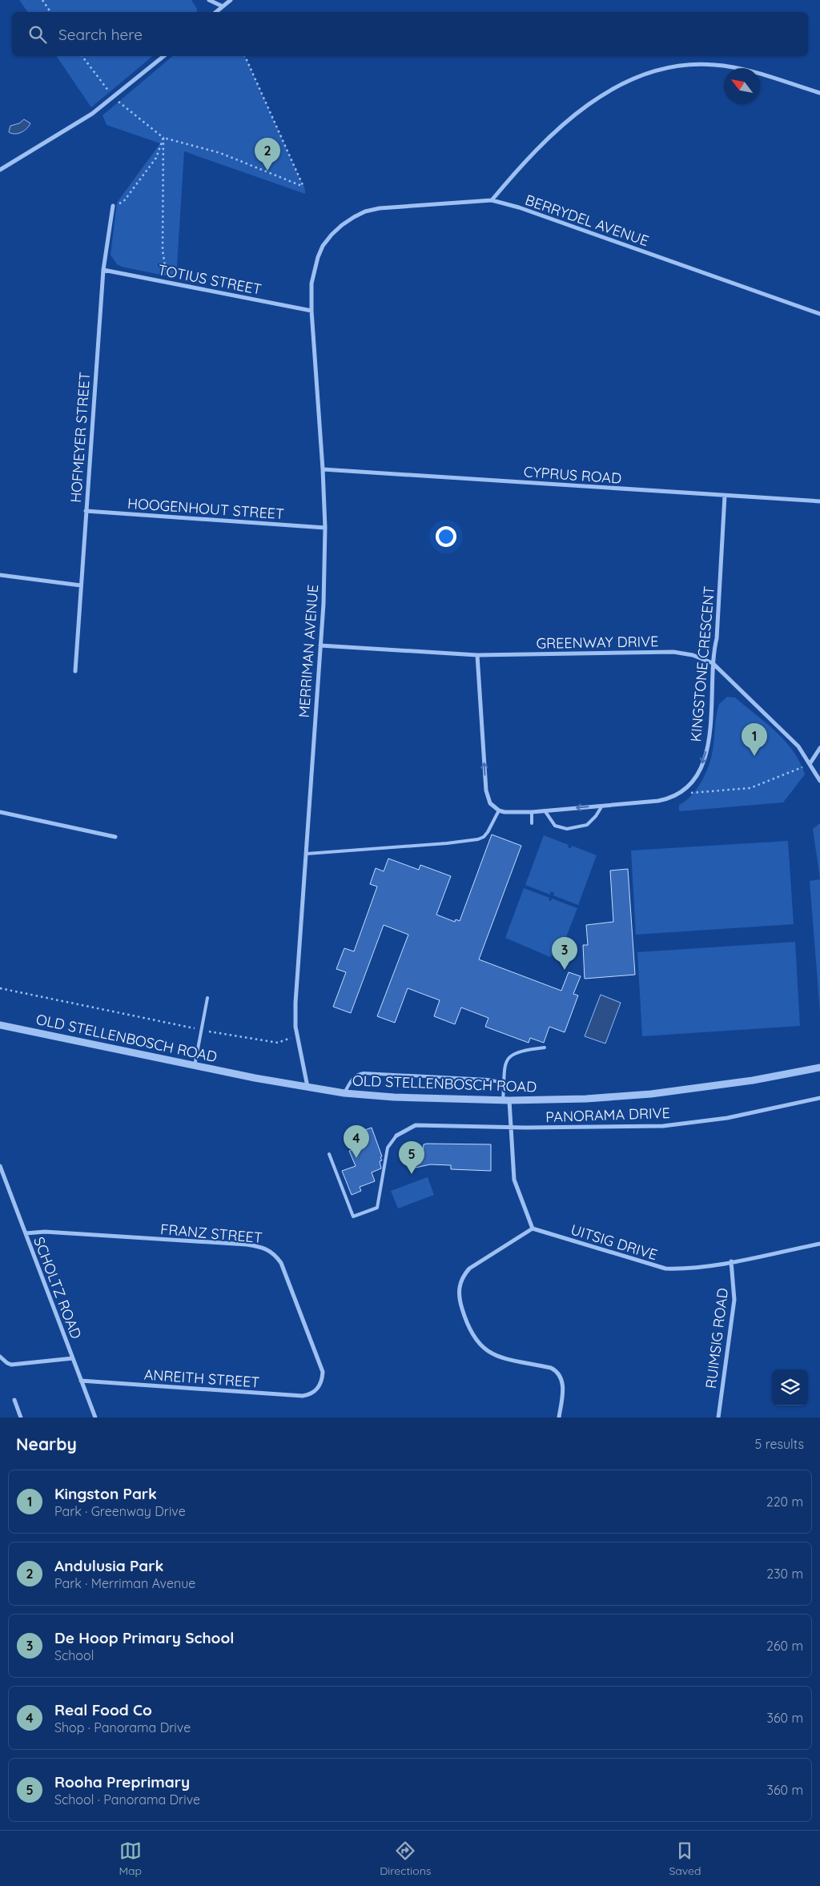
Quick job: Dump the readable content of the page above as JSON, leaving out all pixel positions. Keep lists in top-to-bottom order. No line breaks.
{"streets":{"street":["BERRYDEL AVENUE","TOTIUS STREET","HOFMEYER STREET","CYPRUS ROAD","HOOGENHOUT STREET","GREENWAY DRIVE","MERRIMAN AVENUE","KINGSTONE CRESCENT","OLD STELLENBOSCH ROAD","PANORAMA DRIVE","FRANZ STREET","UITSIG DRIVE","SCHOLTZ ROAD","RUIMSIG ROAD","ANREITH STREET"]},"crossings":[["BERRYDEL AVENUE","MERRIMAN AVENUE"],["TOTIUS STREET","HOFMEYER STREET"],["TOTIUS STREET","MERRIMAN AVENUE"],["HOFMEYER STREET","HOOGENHOUT STREET"],["CYPRUS ROAD","MERRIMAN AVENUE"],["CYPRUS ROAD","KINGSTONE CRESCENT"],["HOOGENHOUT STREET","MERRIMAN AVENUE"],["GREENWAY DRIVE","MERRIMAN AVENUE"],["GREENWAY DRIVE","KINGSTONE CRESCENT"],["MERRIMAN AVENUE","OLD STELLENBOSCH ROAD"],["FRANZ STREET","SCHOLTZ ROAD"],["FRANZ STREET","ANREITH STREET"],["UITSIG DRIVE","RUIMSIG ROAD"],["SCHOLTZ ROAD","ANREITH STREET"]],"north":"top left","page":{"search":"Search here","pins":["2","1","3","4","5"],"heading":["Nearby","5 results"],"list":[{"mark":"1","name":"Kingston Park","note":"Park · Greenway Drive","value":"220 m"},{"mark":"2","name":"Andulusia Park","note":"Park · Merriman Avenue","value":"230 m"},{"mark":"3","name":"De Hoop Primary School","note":"School","value":"260 m"},{"mark":"4","name":"Real Food Co","note":"Shop · Panorama Drive","value":"360 m"},{"mark":"5","name":"Rooha Preprimary","note":"School · Panorama Drive","value":"360 m"}],"nav":["Map","Directions","Saved"]}}
